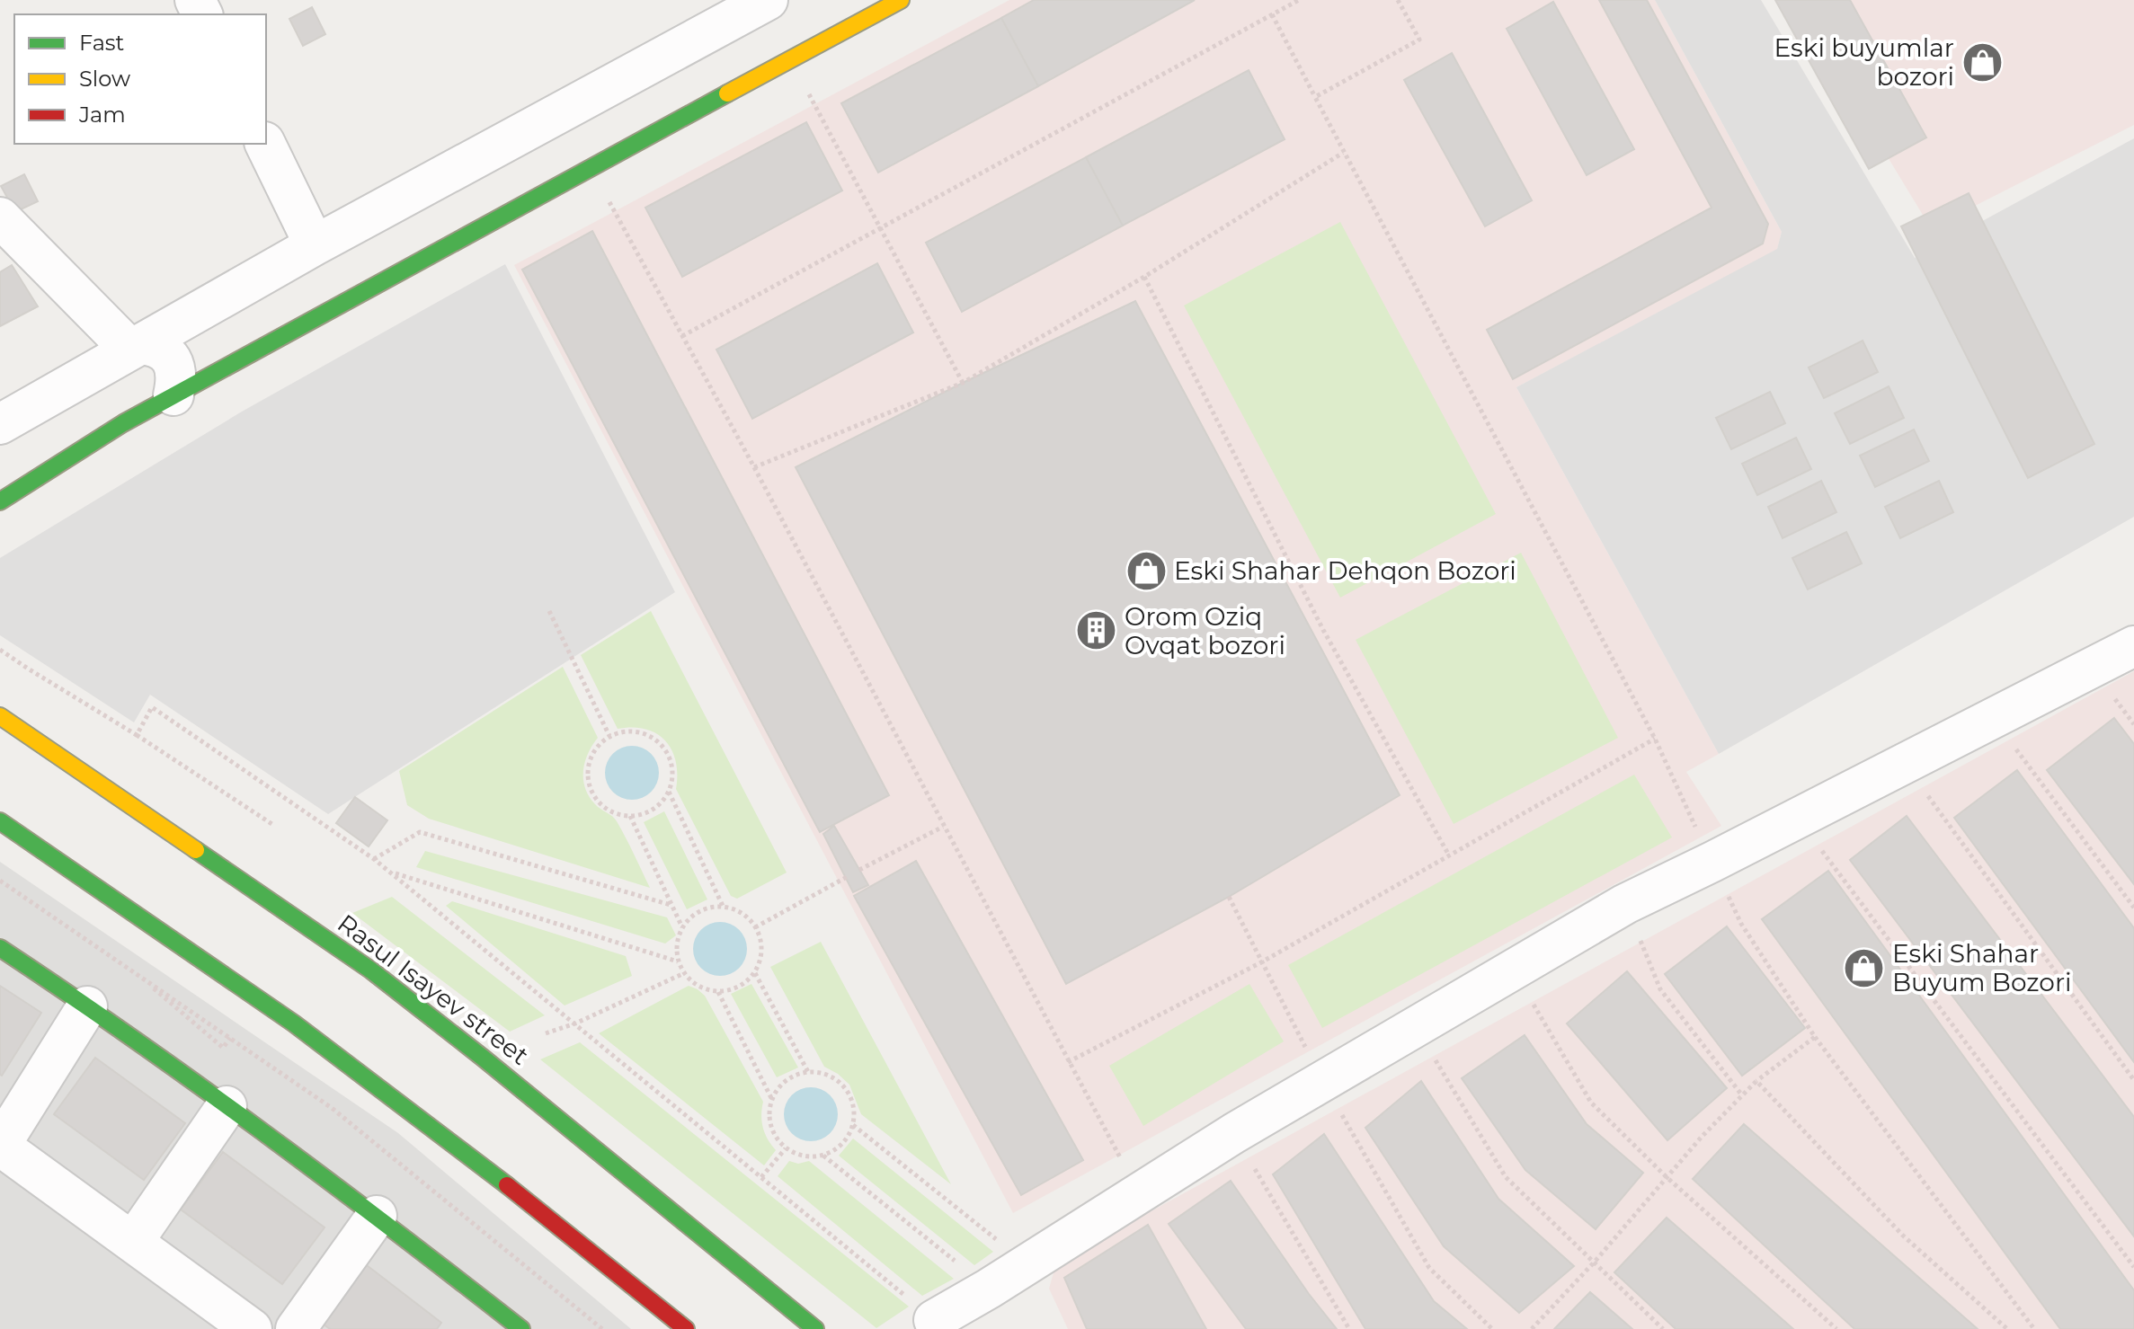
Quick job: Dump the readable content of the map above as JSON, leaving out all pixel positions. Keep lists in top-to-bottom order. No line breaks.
{"streets":{"main road":["Rasul Isayev street"]},"places":{"shop":["Eski buyumlar bozori","Eski Shahar Dehqon Bozori","Eski Shahar Buyum Bozori"],"building":["Orom Oziq Ovqat bozori"]},"legend":["Fast","Slow","Jam"]}
